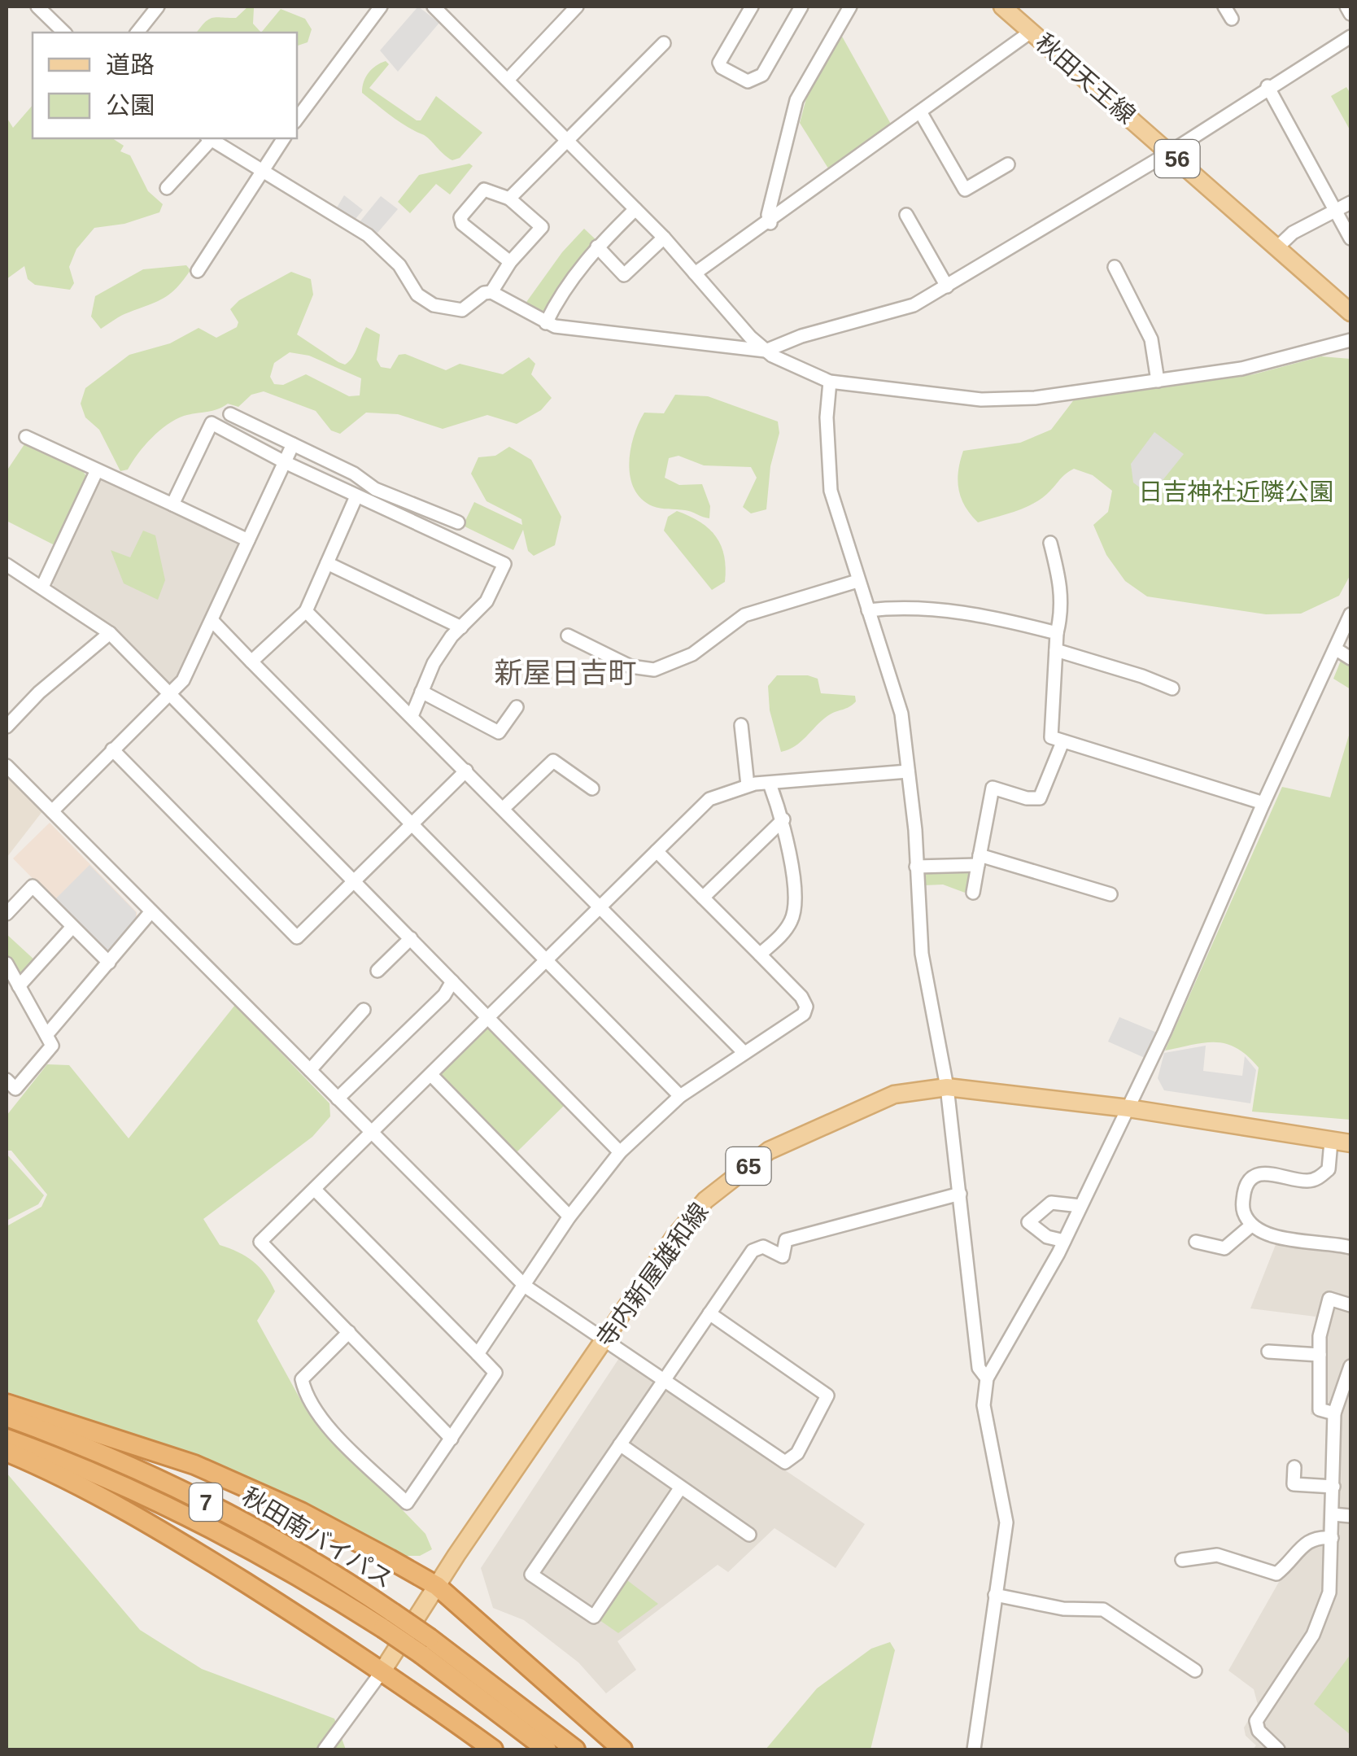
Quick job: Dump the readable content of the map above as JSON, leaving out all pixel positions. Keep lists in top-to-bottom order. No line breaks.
{"streets":{"highway":["7","秋田南バイパス"],"main road":["秋田天王線","56","65","寺内新屋雄和線"]},"districts":["新屋日吉町"],"parks":["日吉神社近隣公園"],"legend":["道路","公園"]}
